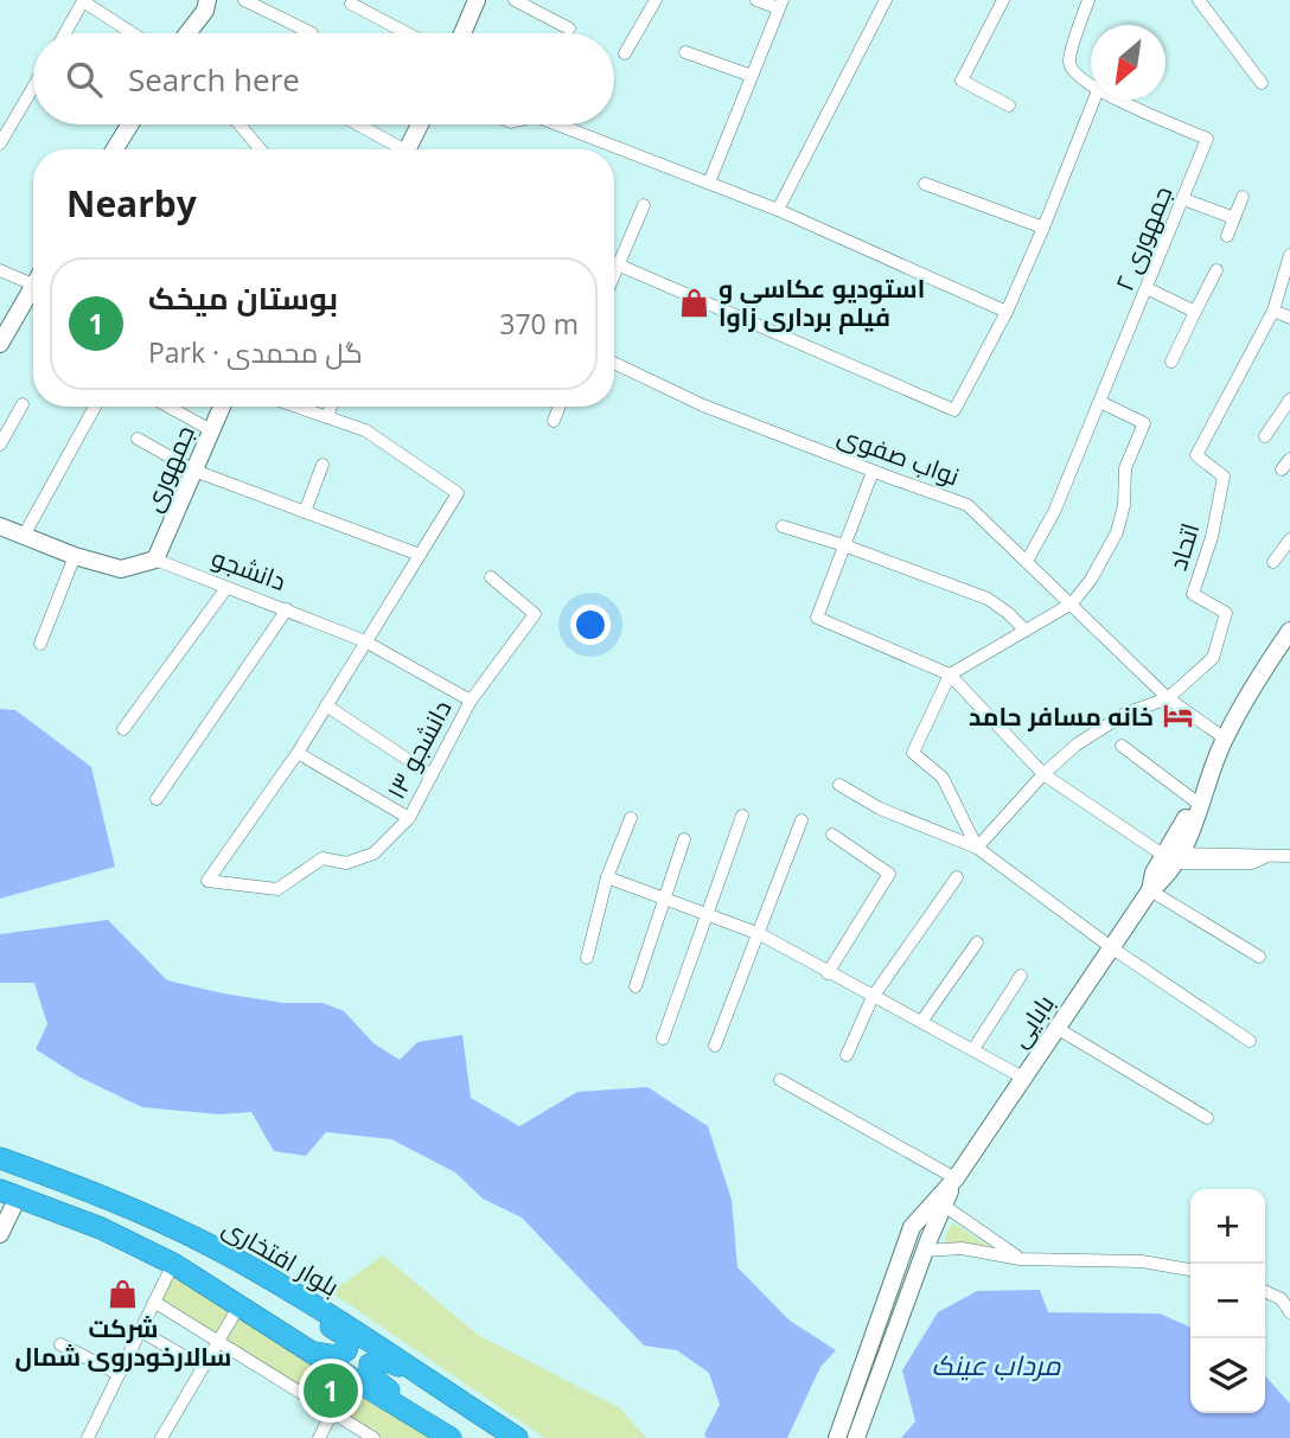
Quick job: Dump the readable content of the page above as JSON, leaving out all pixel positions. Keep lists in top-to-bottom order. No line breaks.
{"streets":{"highway":["بلوار افتخاری"],"main road":["جمهوری","بابایی"],"street":["جمهوری ۲","نواب صفوی","اتحاد","دانشجو","دانشجو ۱۳"]},"crossings":[["جمهوری ۲","نواب صفوی"],["نواب صفوی","اتحاد"],["نواب صفوی","بابایی"],["جمهوری","دانشجو"],["دانشجو","دانشجو ۱۳"]],"water":["مرداب عینک"],"places":{"shop":["استودیو عکاسی و فیلم برداری زاوا","شرکت سالارخودروی شمال"],"hotel":["خانه مسافر حامد"]},"north":"bottom left","page":{"search":"Search here","heading":"Nearby","list":[{"mark":"1","name":"بوستان میخک","note":"Park · گل محمدی","value":"370 m"}],"map_buttons":["+","−"],"pins":"1"}}
